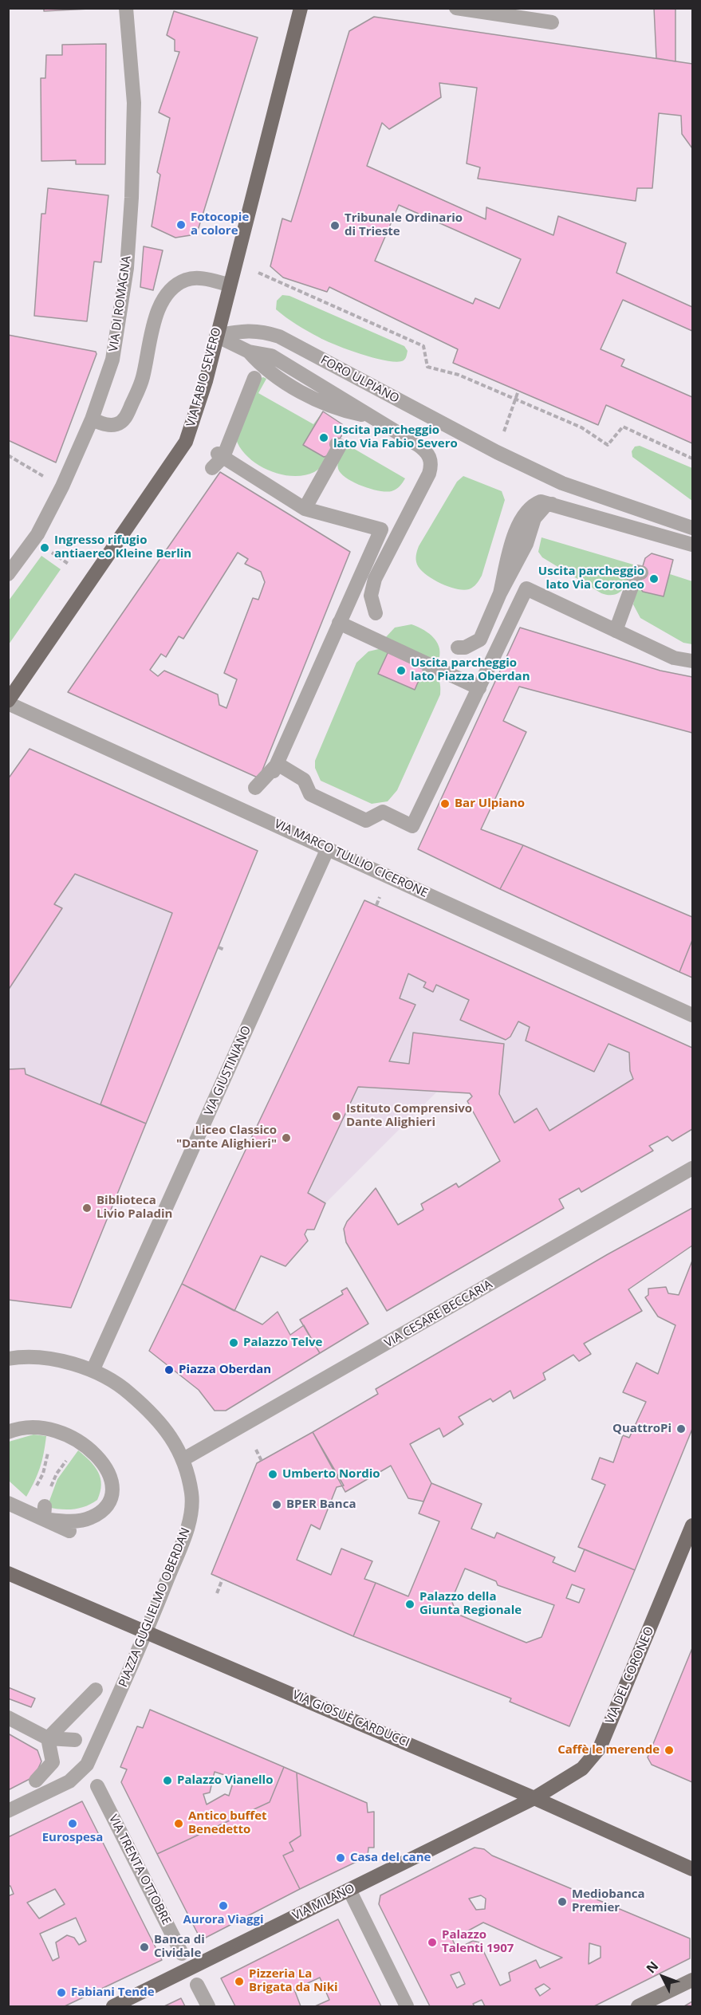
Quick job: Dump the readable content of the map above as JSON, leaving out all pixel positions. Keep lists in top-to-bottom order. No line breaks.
{"streets":{"main road":["VIA FABIO SEVERO","VIA DEL CORONEO","VIA GIOSUÈ CARDUCCI","VIA MILANO"],"street":["VIA DI ROMAGNA","FORO ULPIANO","VIA MARCO TULLIO CICERONE","VIA GIUSTINIANO","VIA CESARE BECCARIA","PIAZZA GUGLIELMO OBERDAN","VIA TRENTA OTTOBRE"]},"crossings":[["VIA FABIO SEVERO","FORO ULPIANO"],["VIA FABIO SEVERO","VIA MARCO TULLIO CICERONE"],["VIA MARCO TULLIO CICERONE","VIA GIUSTINIANO"],["VIA GIUSTINIANO","PIAZZA GUGLIELMO OBERDAN"],["VIA CESARE BECCARIA","PIAZZA GUGLIELMO OBERDAN"],["PIAZZA GUGLIELMO OBERDAN","VIA GIOSUÈ CARDUCCI"],["VIA DEL CORONEO","VIA GIOSUÈ CARDUCCI"],["VIA DEL CORONEO","VIA MILANO"],["VIA GIOSUÈ CARDUCCI","VIA MILANO"]],"places":["Fotocopie a colore","Tribunale Ordinario di Trieste","Uscita parcheggio lato Via Fabio Severo","Ingresso rifugio antiaereo Kleine Berlin","Uscita parcheggio lato Via Coroneo","Uscita parcheggio lato Piazza Oberdan","Bar Ulpiano","Istituto Comprensivo Dante Alighieri","Liceo Classico \"Dante Alighieri\"","Biblioteca Livio Paladin","Palazzo Telve","Piazza Oberdan","QuattroPi","Umberto Nordio","BPER Banca","Palazzo della Giunta Regionale","Caffè le merende","Palazzo Vianello","Eurospesa","Antico buffet Benedetto","Casa del cane","Mediobanca Premier","Aurora Viaggi","Palazzo Talenti 1907","Banca di Cividale","Pizzeria La Brigata da Niki","Fabiani Tende"],"north":"top left"}
